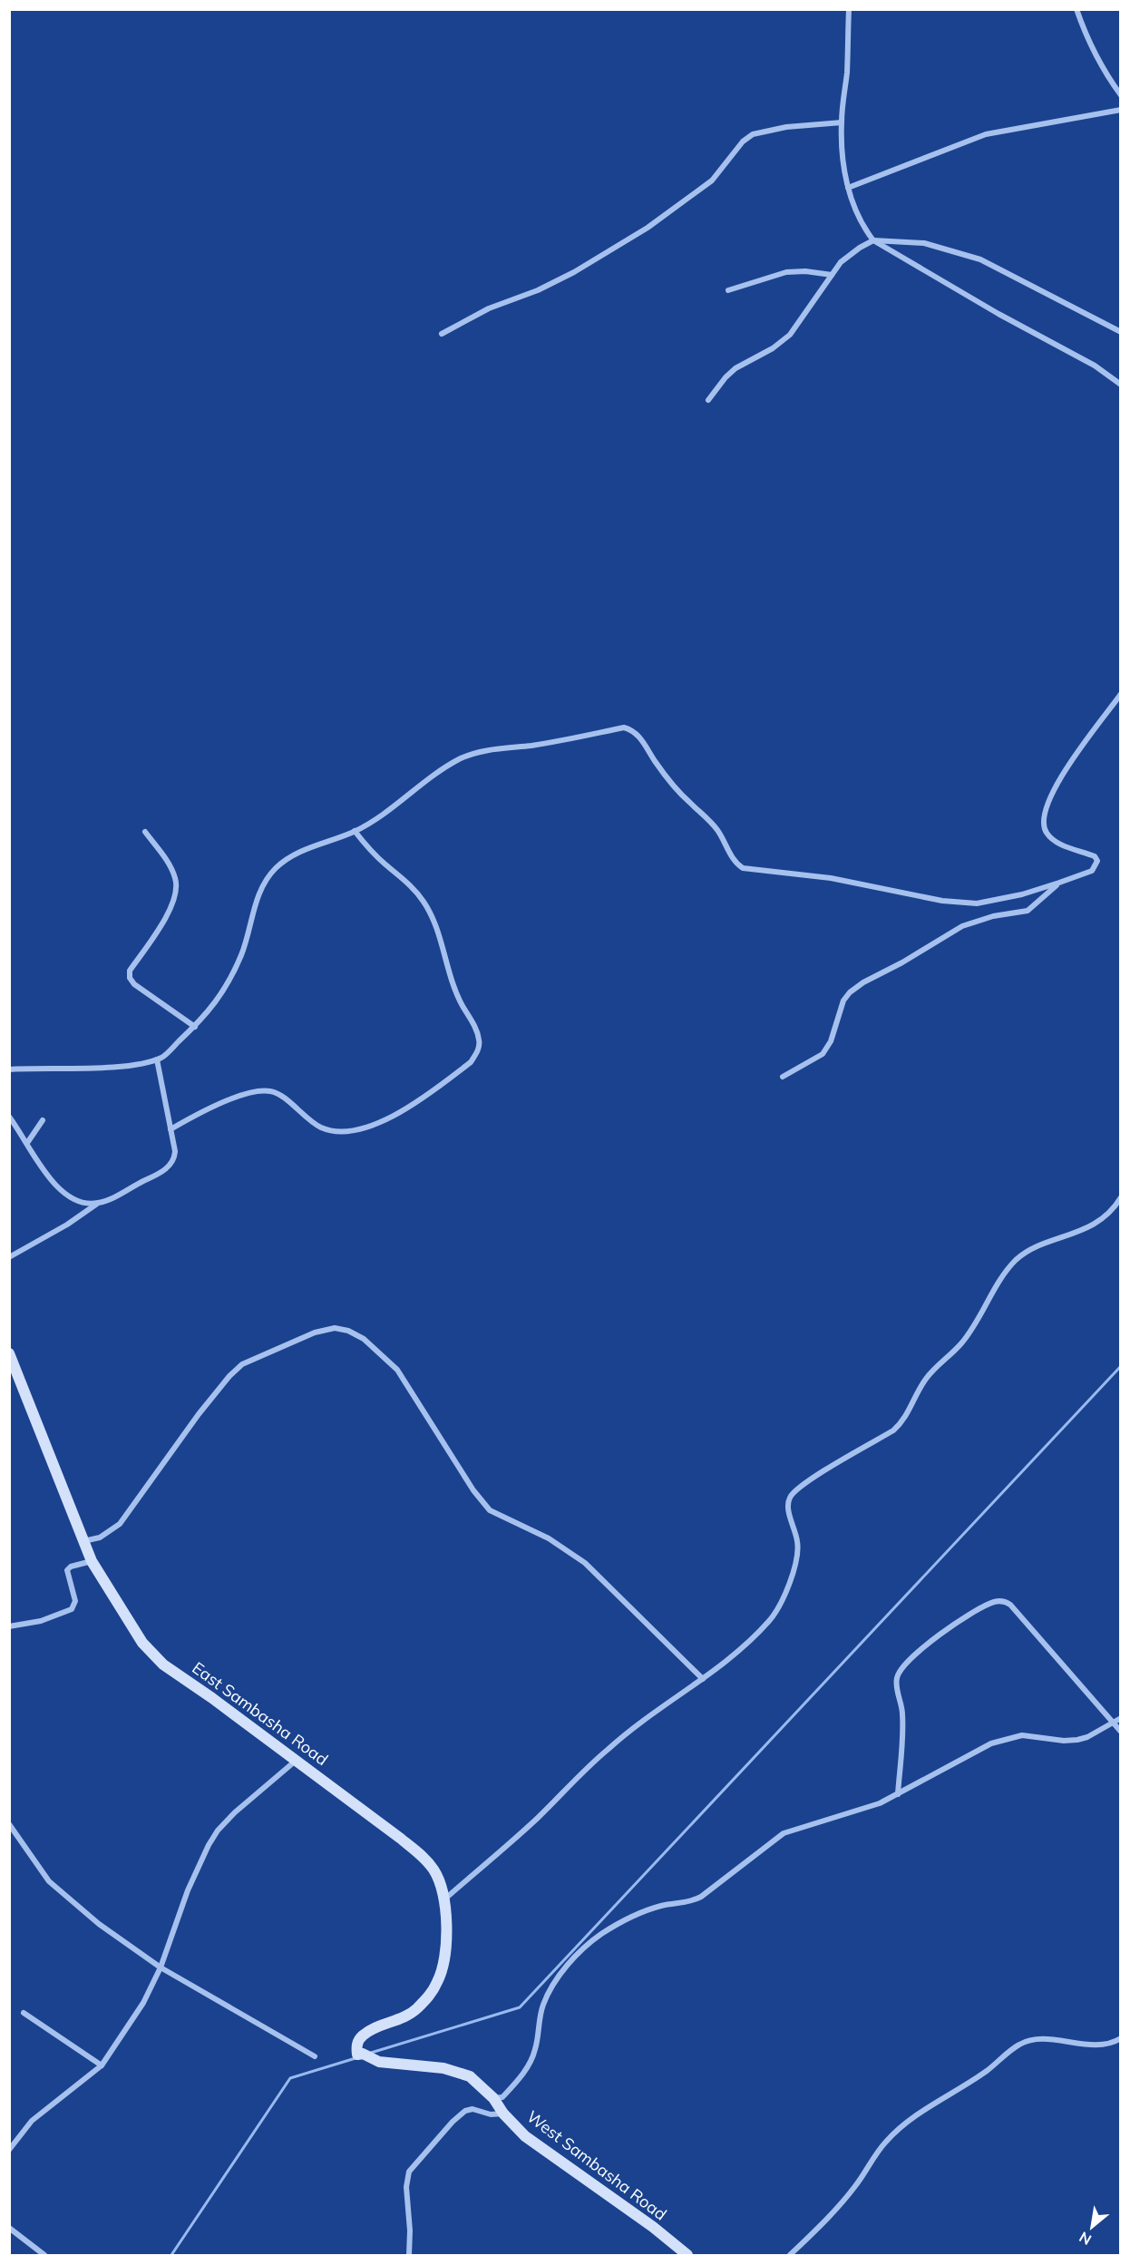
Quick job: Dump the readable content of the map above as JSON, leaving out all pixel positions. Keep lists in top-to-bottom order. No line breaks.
{"streets":{"street":["East Sambasha Road","West Sambasha Road"]},"crossings":[["East Sambasha Road","West Sambasha Road"]],"north":"bottom left"}
